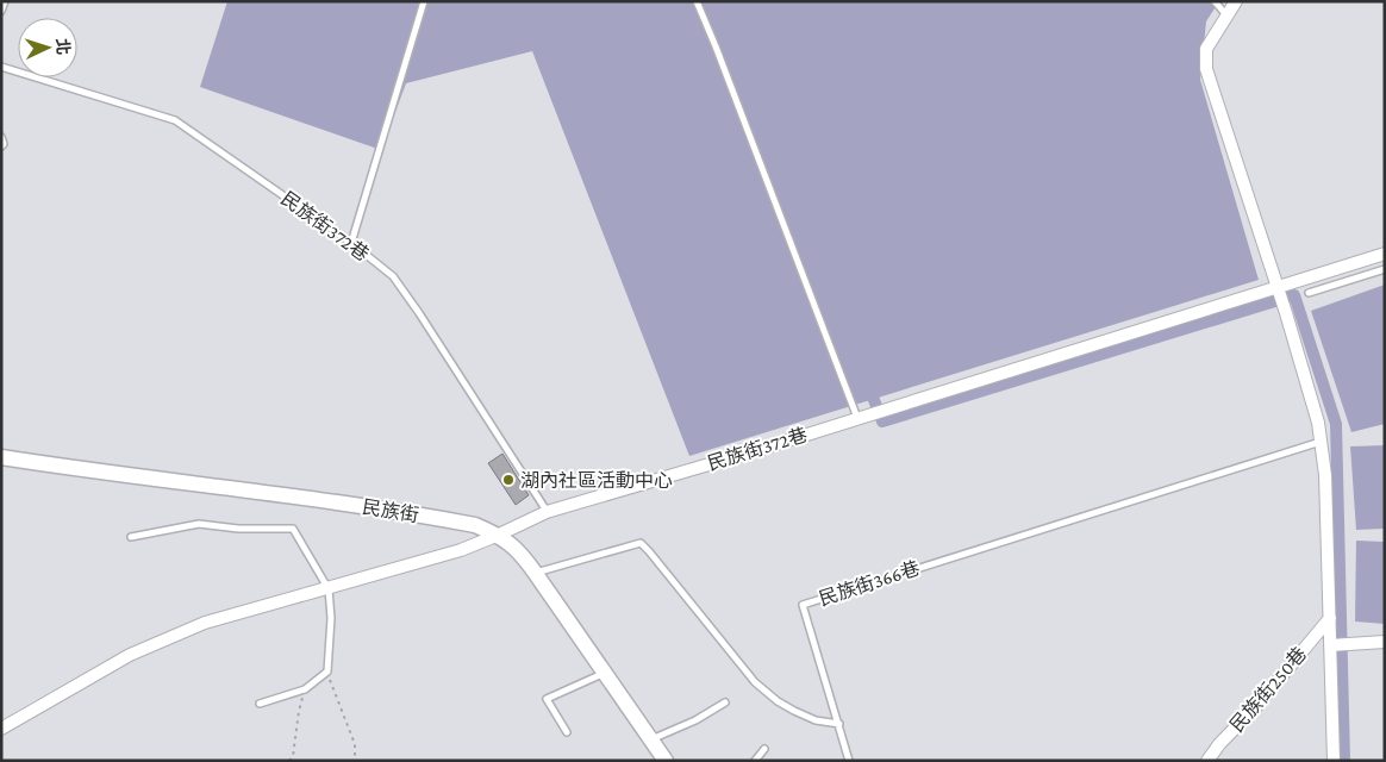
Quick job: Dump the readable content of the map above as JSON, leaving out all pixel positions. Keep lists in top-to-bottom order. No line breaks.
{"streets":{"street":["民族街372巷","民族街","民族街250巷"],"lane":["民族街366巷"]},"crossings":[["民族街372巷","民族街"]],"places":["湖內社區活動中心"],"north":"right"}
